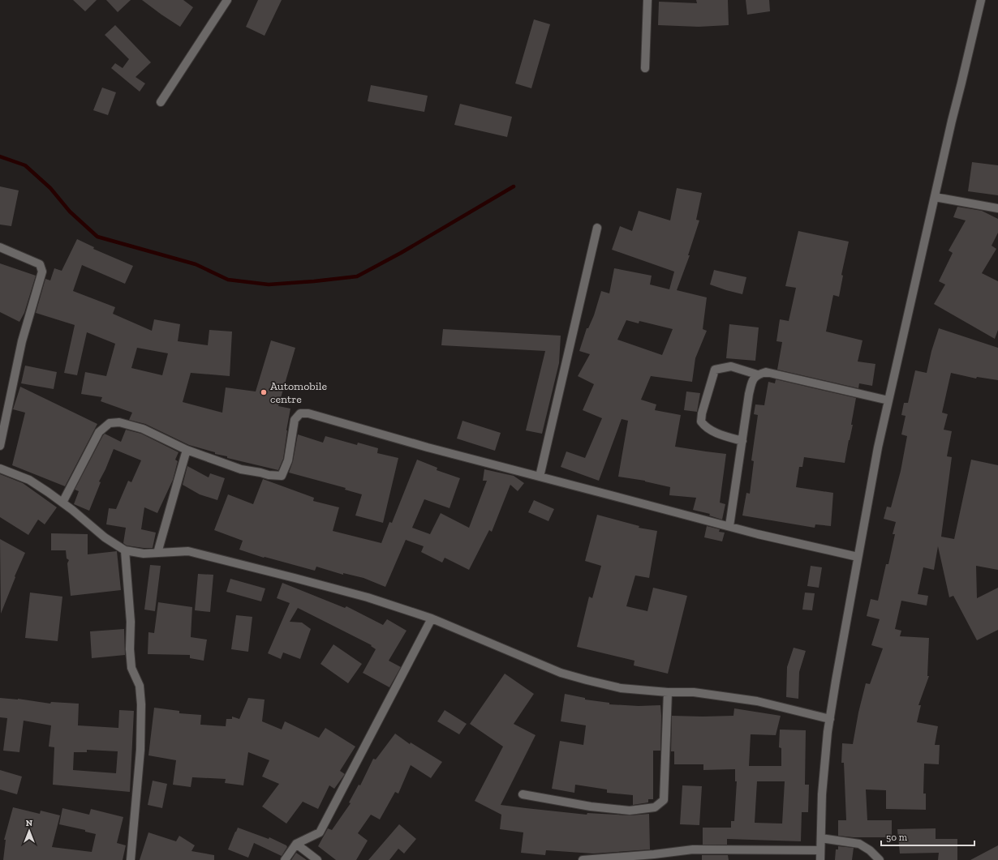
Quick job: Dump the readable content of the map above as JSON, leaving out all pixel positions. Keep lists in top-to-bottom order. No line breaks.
{"places":["Automobile centre"],"scale_bar":"50 m","north":"top"}
